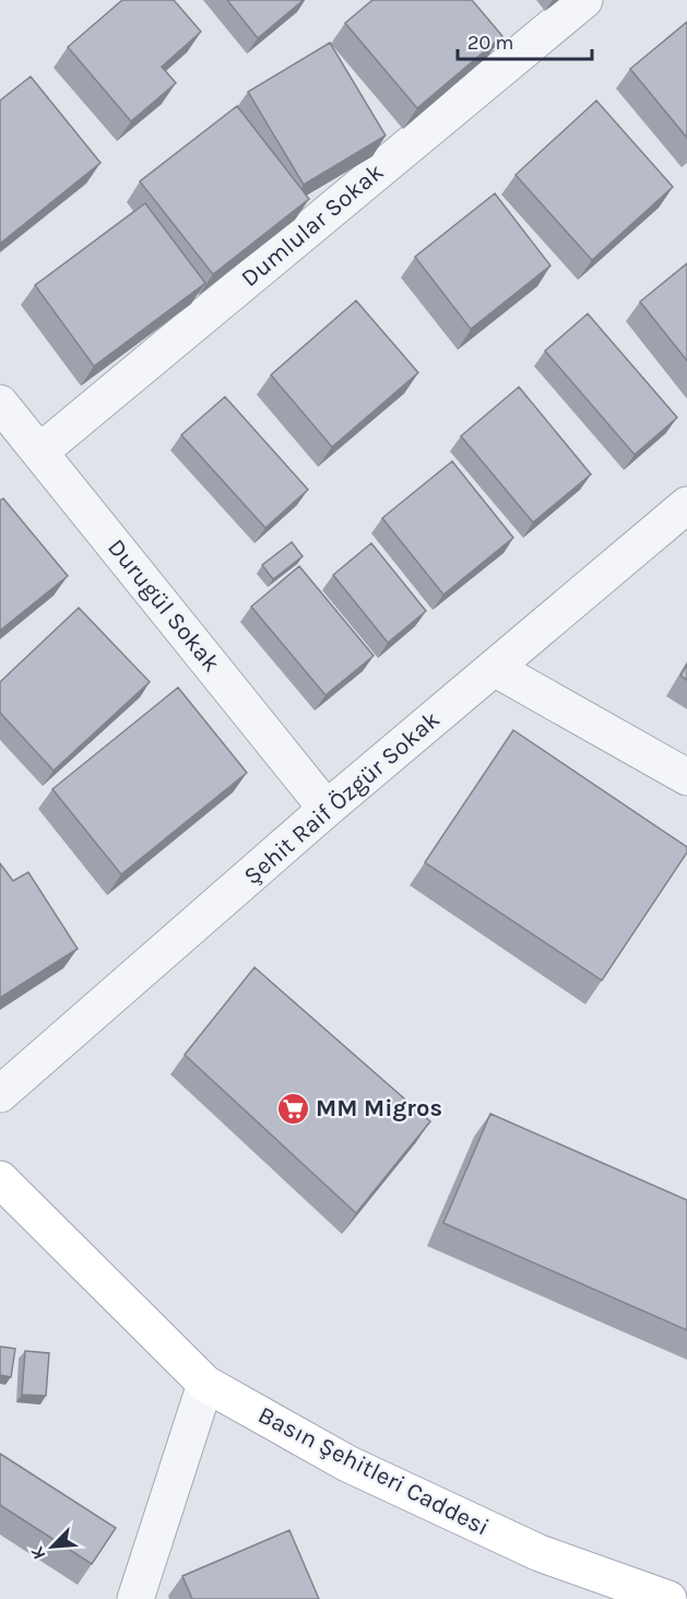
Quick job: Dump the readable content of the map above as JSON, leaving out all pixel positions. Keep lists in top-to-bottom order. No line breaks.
{"streets":{"main road":["Basın Şehitleri Caddesi"],"street":["Dumlular Sokak","Durugül Sokak","Şehit Raif Özgür Sokak"]},"crossings":[["Dumlular Sokak","Durugül Sokak"],["Durugül Sokak","Şehit Raif Özgür Sokak"]],"places":{"supermarket":["MM Migros"]},"scale_bar":"20 m","north":"bottom left"}
